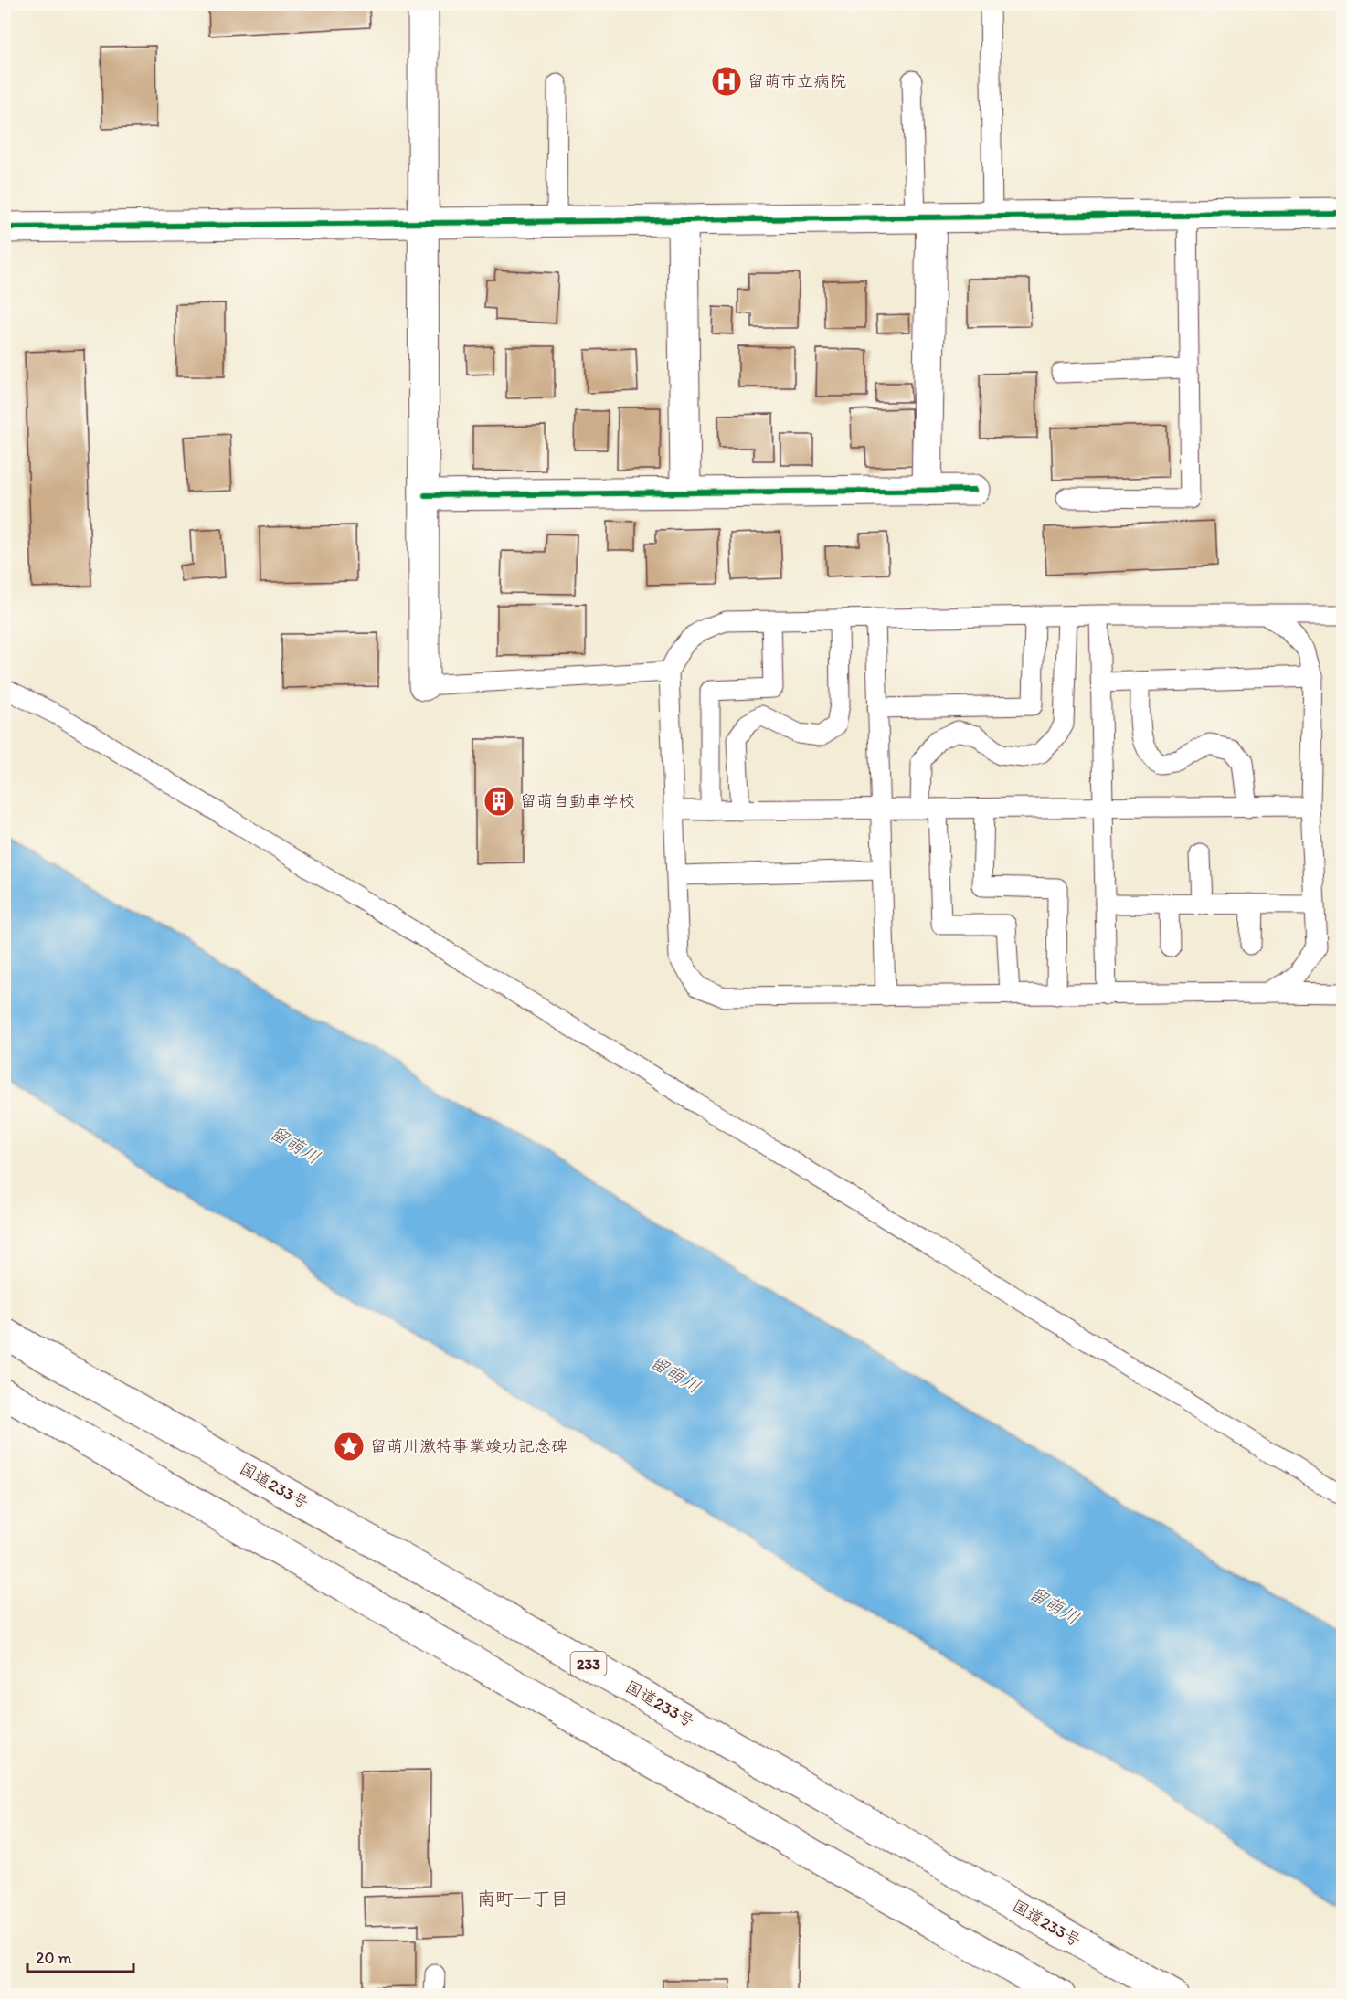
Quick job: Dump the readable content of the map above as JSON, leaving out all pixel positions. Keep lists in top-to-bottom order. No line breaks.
{"streets":{"main road":["国道233号","233"]},"districts":["南町一丁目"],"water":["留萌川"],"places":{"hospital":["留萌市立病院"],"building":["留萌自動車学校"],"place":["留萌川激特事業竣功記念碑"]},"scale_bar":"20 m"}
